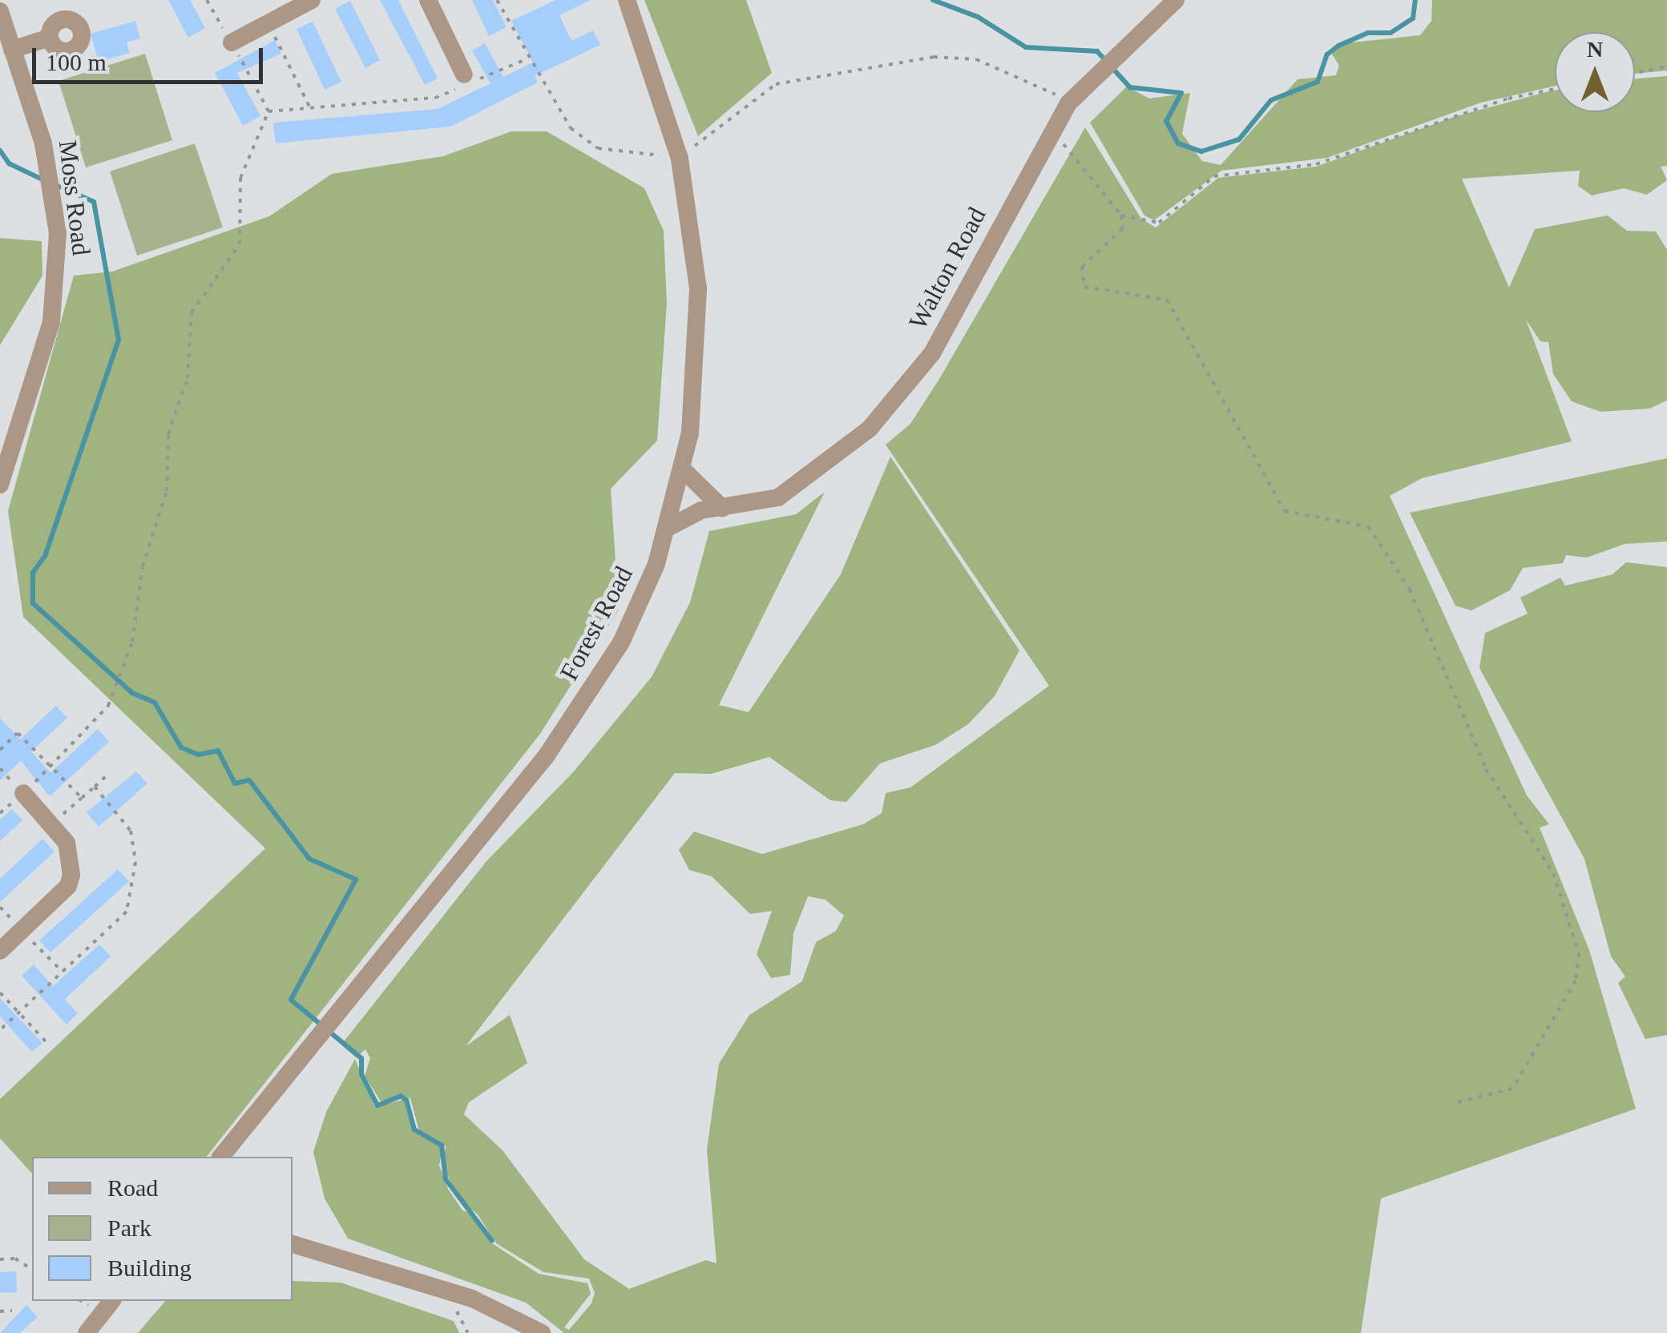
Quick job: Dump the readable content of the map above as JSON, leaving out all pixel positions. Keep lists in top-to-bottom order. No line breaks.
{"streets":{"street":["Moss Road","Walton Road","Forest Road"]},"crossings":[["Walton Road","Forest Road"]],"legend":["Road","Park","Building"],"scale_bar":"100 m","north":"top"}
